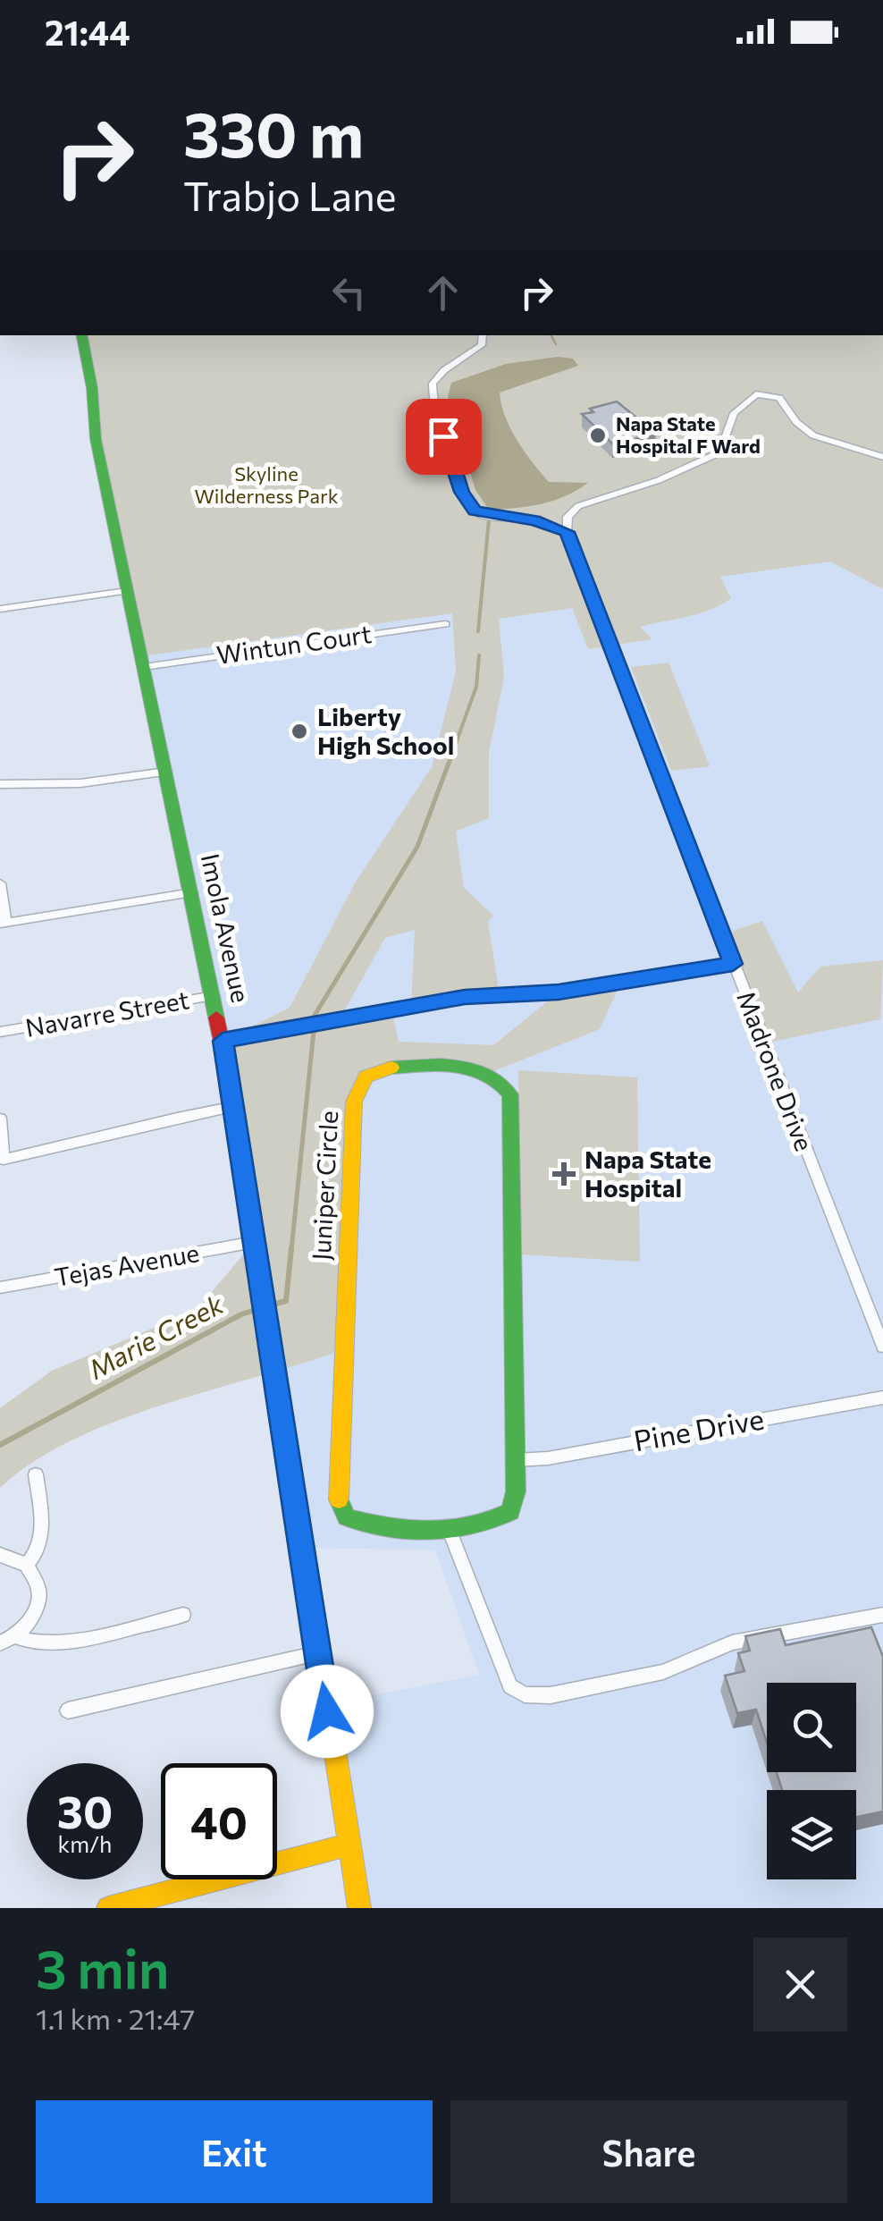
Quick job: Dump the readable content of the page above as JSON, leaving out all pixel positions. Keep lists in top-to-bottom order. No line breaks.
{"streets":{"street":["Wintun Court","Imola Avenue","Navarre Street","Madrone Drive","Juniper Circle","Tejas Avenue","Pine Drive"]},"crossings":[["Wintun Court","Imola Avenue"],["Imola Avenue","Navarre Street"],["Imola Avenue","Tejas Avenue"],["Juniper Circle","Pine Drive"]],"water":["Marie Creek"],"parks":["Skyline Wilderness Park"],"places":{"other":["Napa State Hospital F Ward","Liberty High School"],"health":["Napa State Hospital"]},"page":{"status":"21:44","turn":["330 m","Trabjo Lane"],"speed":"30 km/h","limit":"40","heading":["3 min","1.1 km · 21:47"],"buttons":["Exit","Share"]}}
